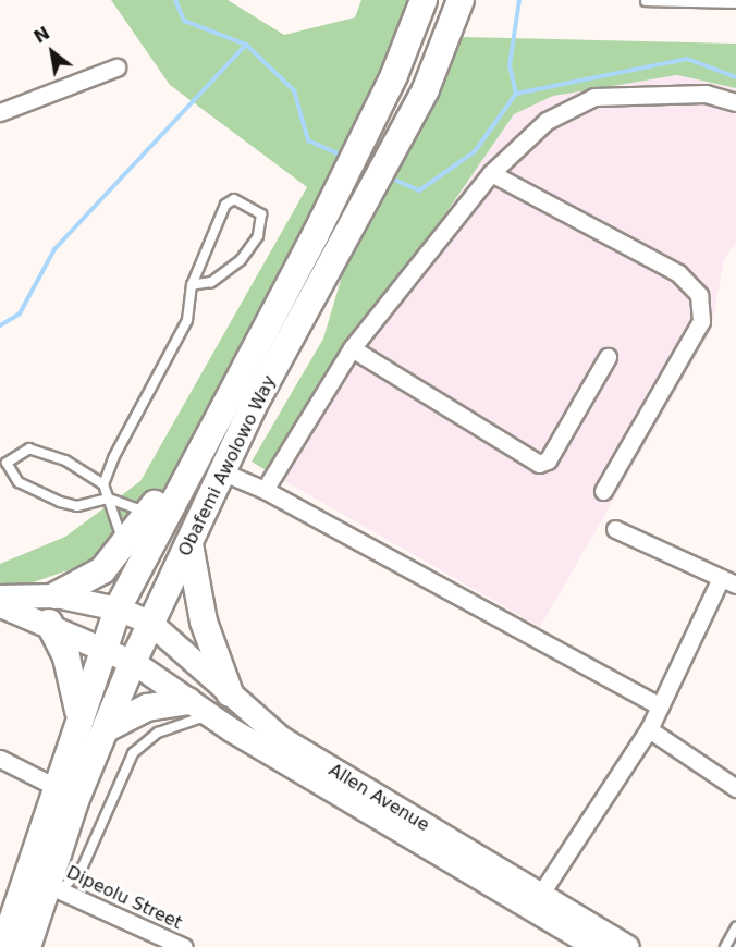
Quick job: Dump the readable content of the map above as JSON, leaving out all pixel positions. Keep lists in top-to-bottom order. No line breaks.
{"streets":{"main road":["Obafemi Awolowo Way","Allen Avenue"],"street":["Dipeolu Street"]},"crossings":[["Obafemi Awolowo Way","Allen Avenue"],["Obafemi Awolowo Way","Dipeolu Street"]],"north":"top left"}
